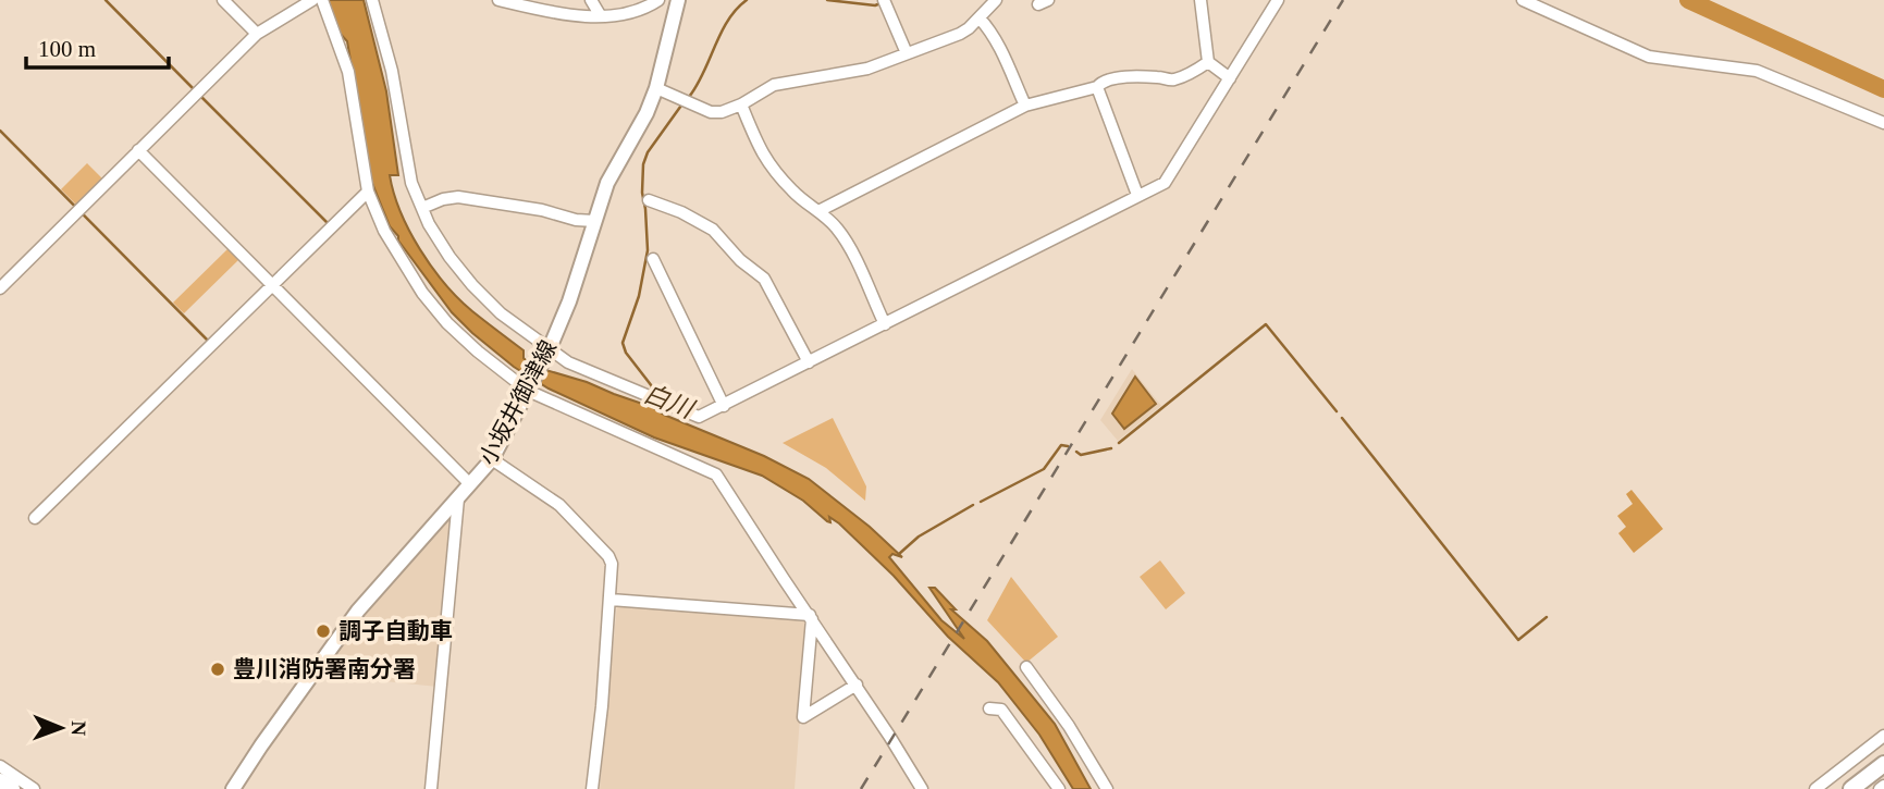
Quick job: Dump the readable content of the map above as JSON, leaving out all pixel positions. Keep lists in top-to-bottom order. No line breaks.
{"streets":{"main road":["小坂井御津線"]},"water":["白川"],"places":["調子自動車","豊川消防署南分署"],"scale_bar":"100 m","north":"right"}
